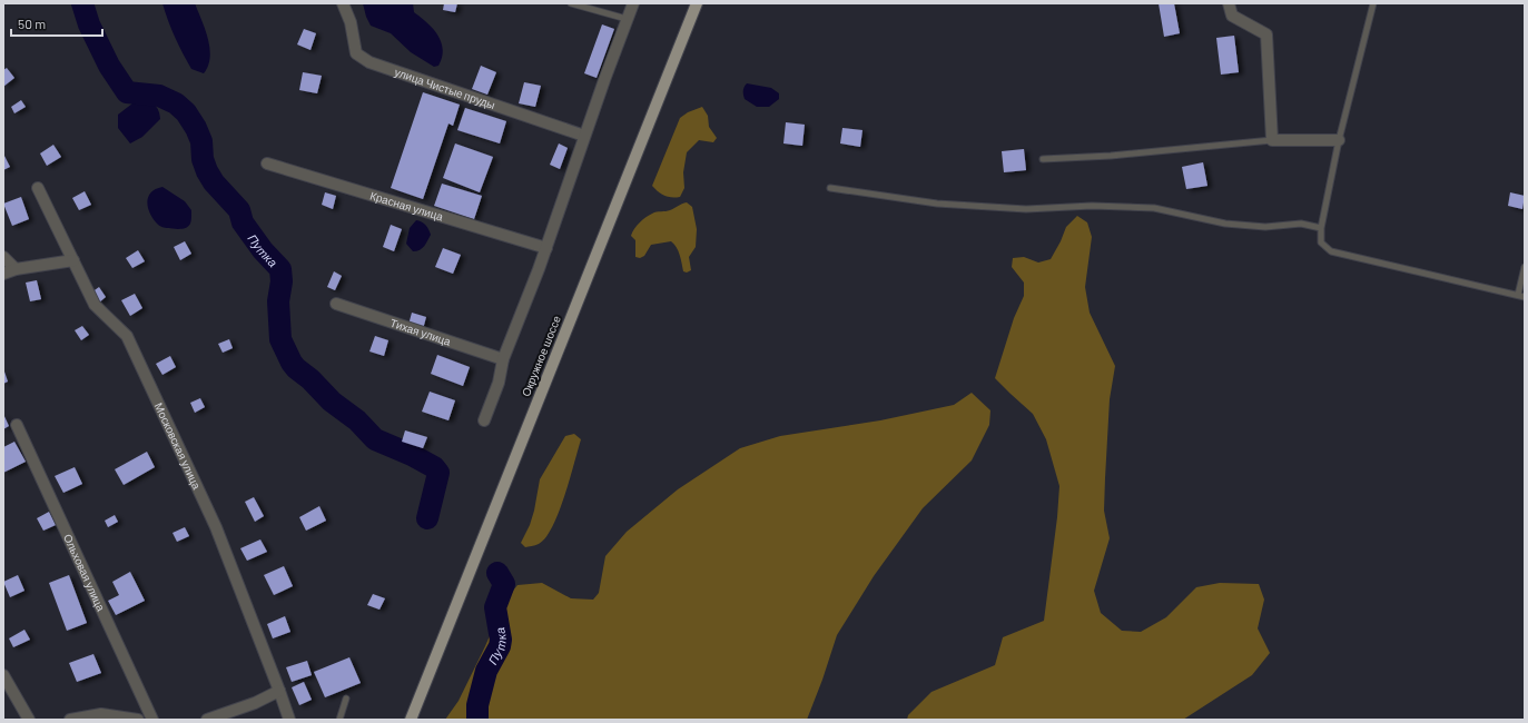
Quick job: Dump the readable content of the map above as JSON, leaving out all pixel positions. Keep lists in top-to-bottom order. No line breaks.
{"streets":{"main road":["Окружное шоссе"],"street":["улица Чистые пруды","Красная улица","Тихая улица","Московская улица","Ольховая улица"]},"water":["Путка"],"scale_bar":"50 m"}
